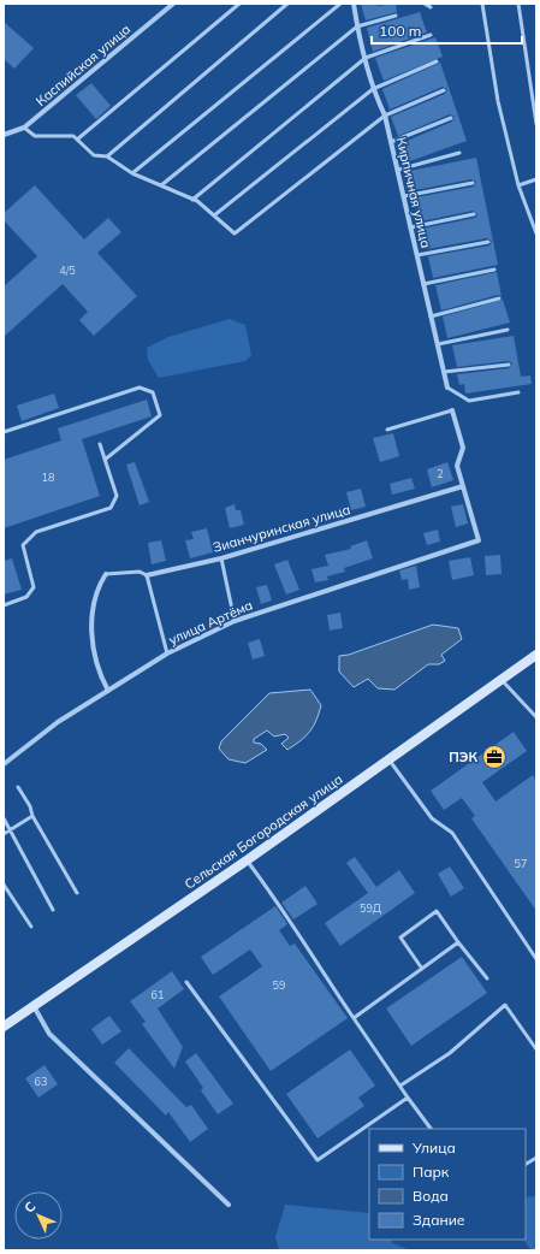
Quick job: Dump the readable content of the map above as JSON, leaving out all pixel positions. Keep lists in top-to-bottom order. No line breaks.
{"streets":{"main road":["Сельская Богородская улица"],"street":["Каспийская улица","Кирпичная улица","Зианчуринская улица","улица Артёма"]},"crossings":[["Зианчуринская улица","улица Артёма"]],"places":{"office":["ПЭК"]},"house_numbers":["4/5","2","18","57","59Д","59","61","63"],"legend":["Улица","Парк","Вода","Здание"],"scale_bar":"100 m","north":"top left"}
